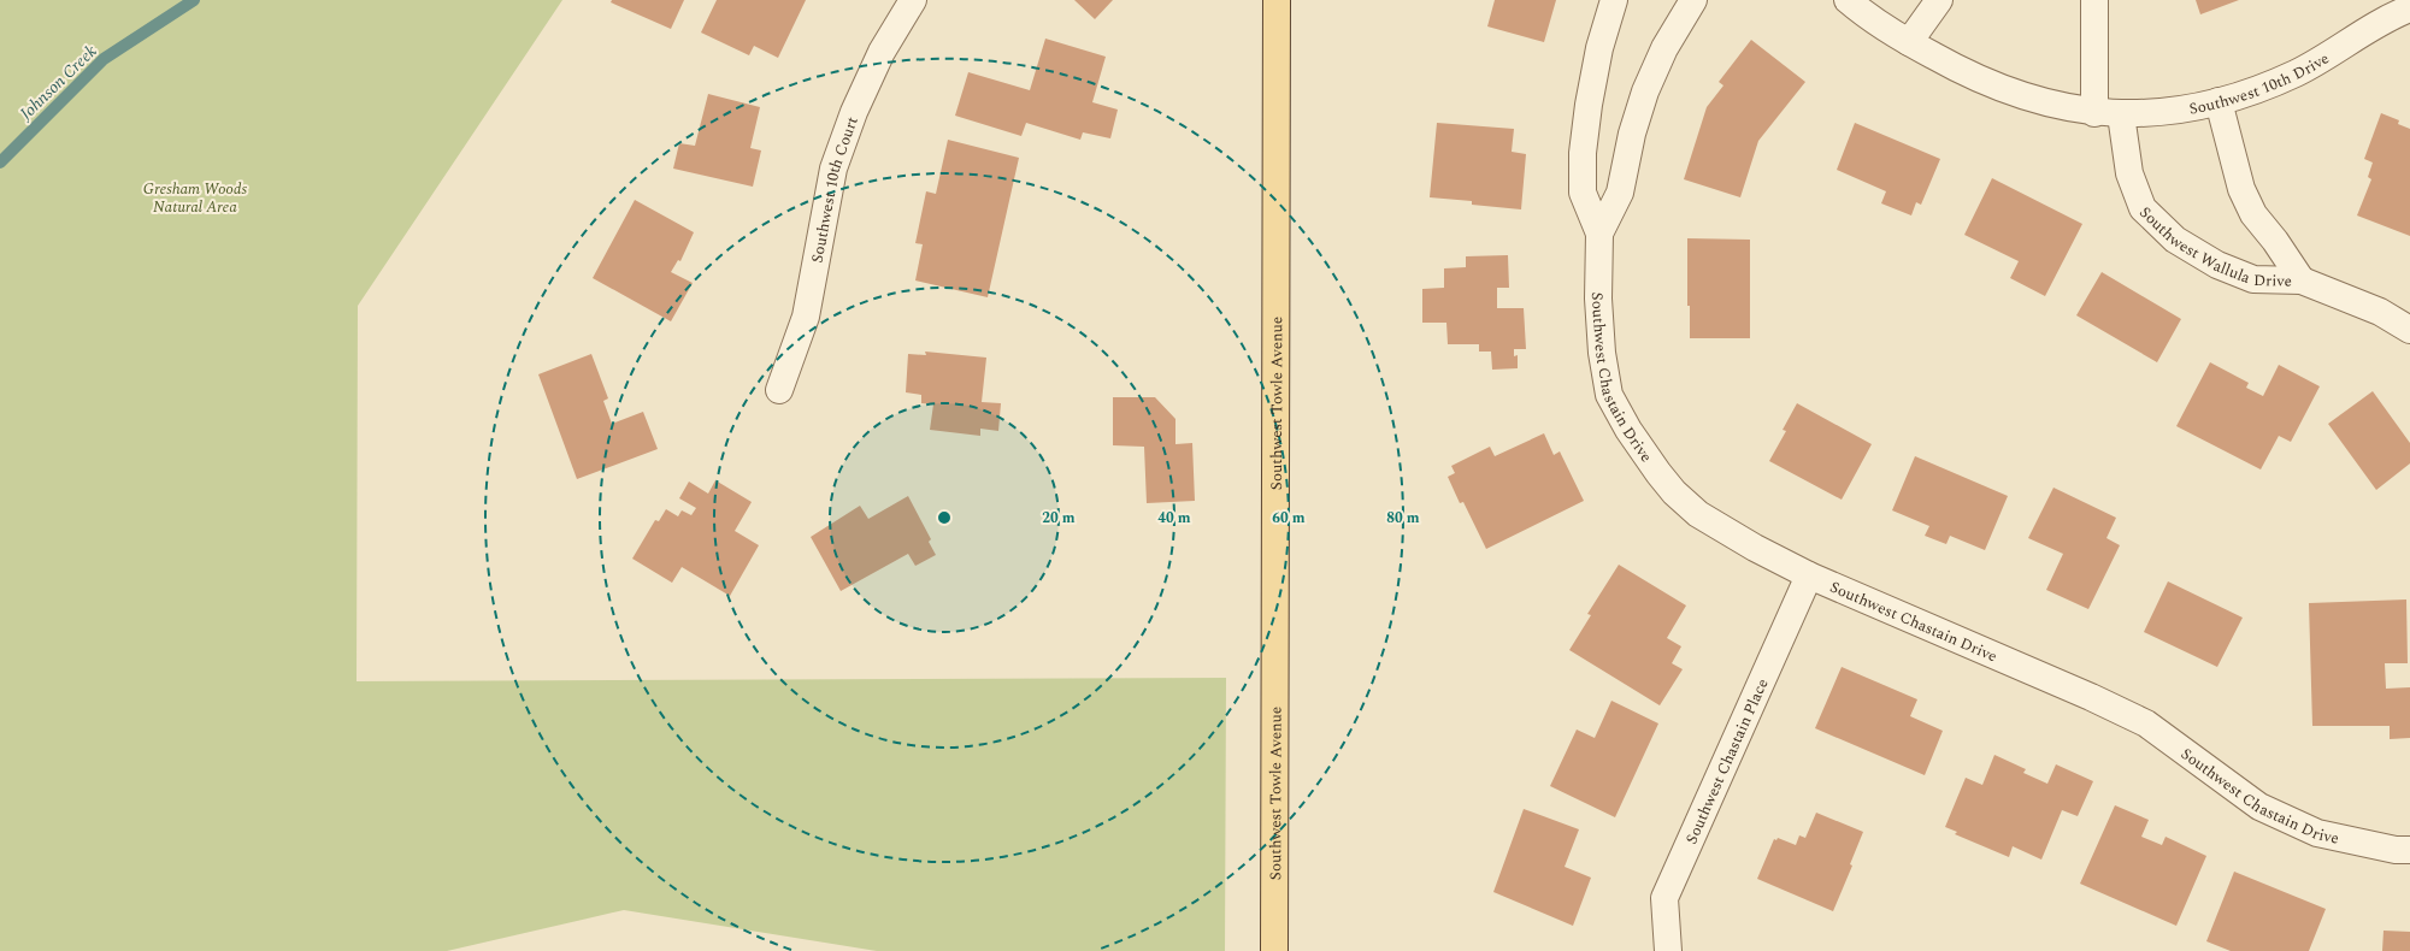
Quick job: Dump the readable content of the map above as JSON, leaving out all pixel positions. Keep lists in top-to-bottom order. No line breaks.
{"streets":{"main road":["Southwest Towle Avenue"],"street":["Southwest 10th Drive","Southwest 10th Court","Southwest Wallula Drive","Southwest Chastain Drive","Southwest Chastain Place"]},"crossings":[["Southwest 10th Drive","Southwest Wallula Drive"],["Southwest Chastain Drive","Southwest Chastain Place"]],"water":["Johnson Creek"],"parks":["Gresham Woods Natural Area"],"rings":["20 m","40 m","60 m","80 m"]}
